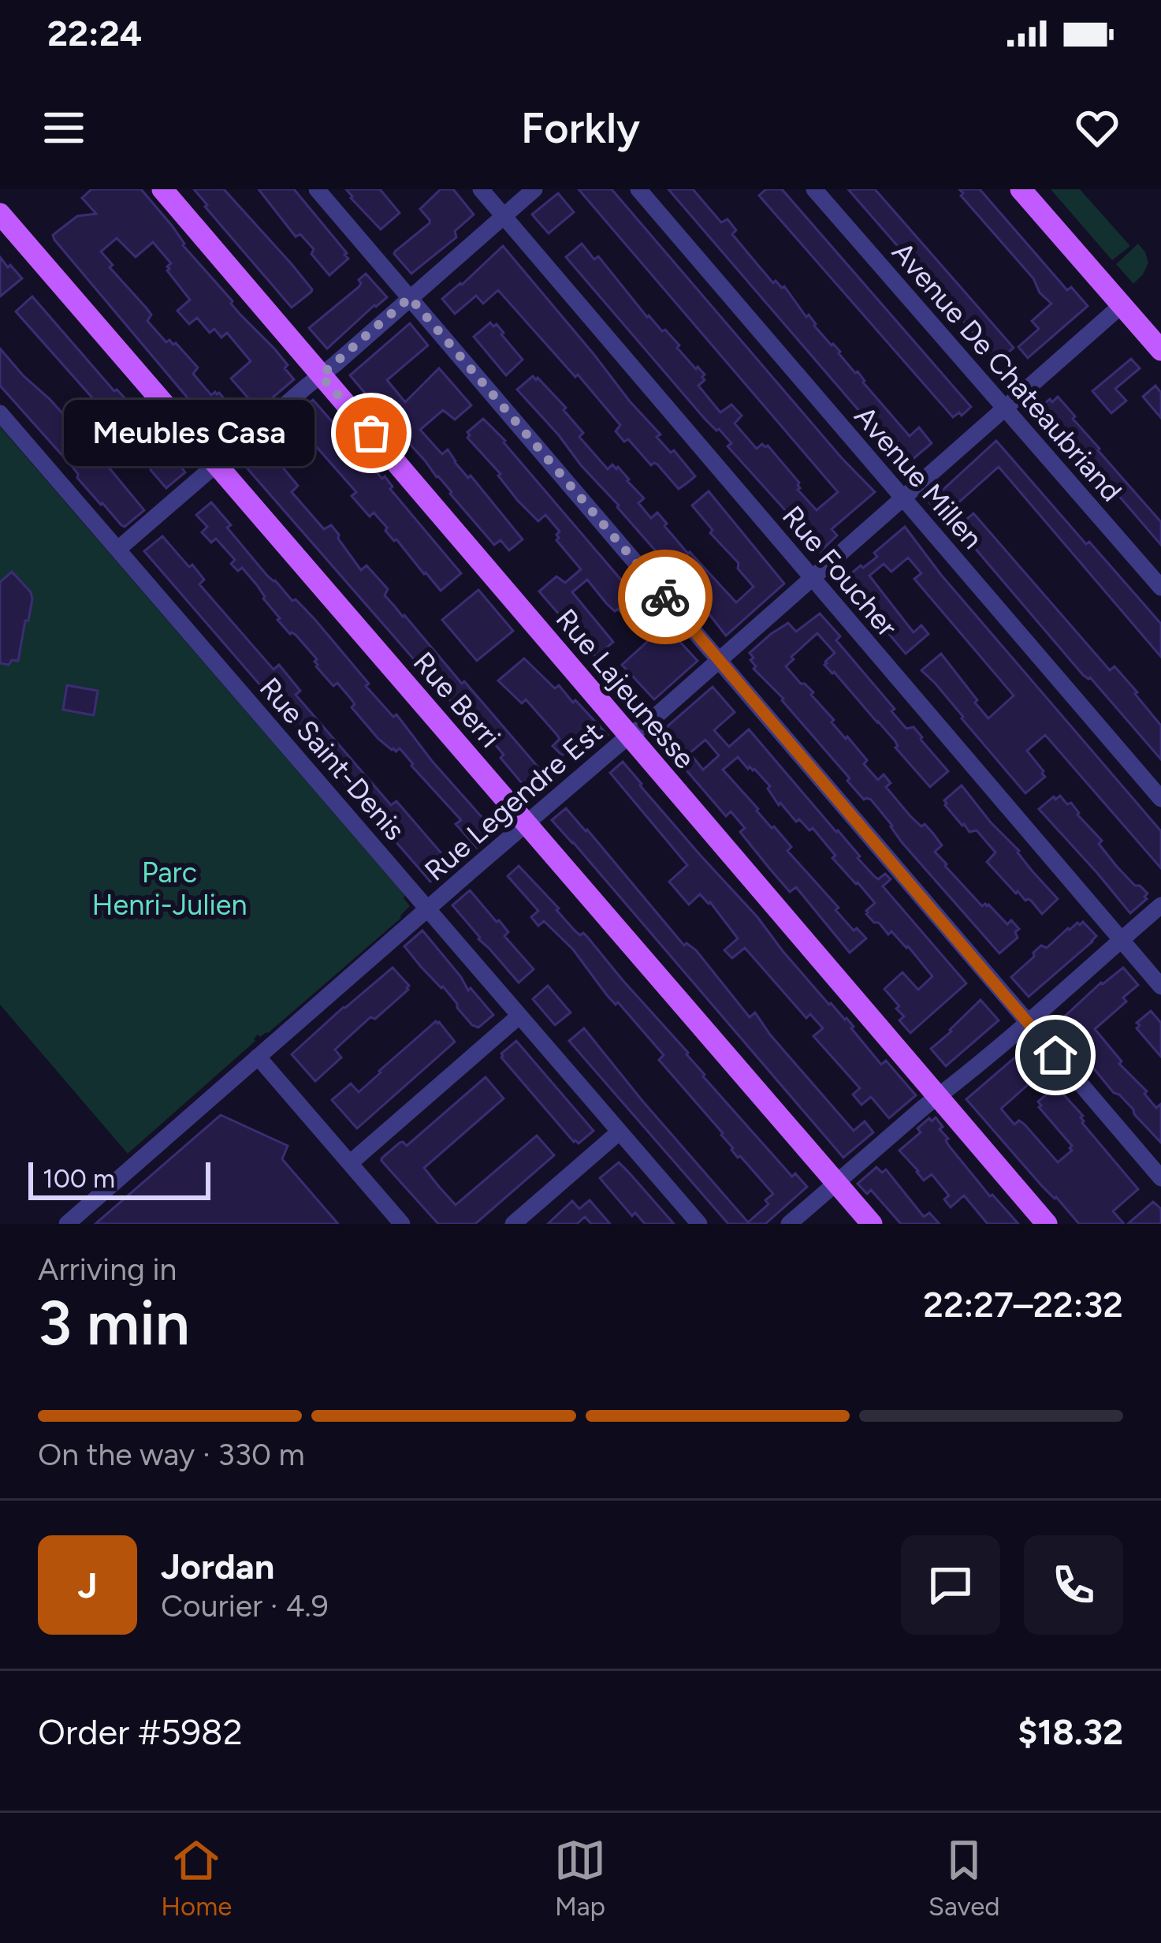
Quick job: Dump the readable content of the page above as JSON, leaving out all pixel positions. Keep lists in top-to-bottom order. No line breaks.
{"streets":{"main road":["Rue Lajeunesse","Rue Berri"],"street":["Avenue De Chateaubriand","Avenue Millen","Rue Foucher","Rue Saint-Denis","Rue Legendre Est"]},"crossings":[["Avenue De Chateaubriand","Rue Legendre Est"],["Avenue Millen","Rue Legendre Est"],["Rue Foucher","Rue Legendre Est"],["Rue Lajeunesse","Rue Legendre Est"],["Rue Berri","Rue Legendre Est"],["Rue Saint-Denis","Rue Legendre Est"]],"parks":["Parc Henri-Julien"],"places":["Meubles Casa"],"scale_bar":"100 m","page":{"status":"22:24","header":"Forkly","bubble":"Meubles Casa","scale":"100 m","heading":["3 min","Arriving in","22:27–22:32"],"panel":["Jordan","Courier · 4.9","Order #5982","$18.32"],"bar":"On the way · 330 m","round":"J","tabs":["Home","Map","Saved"]}}
